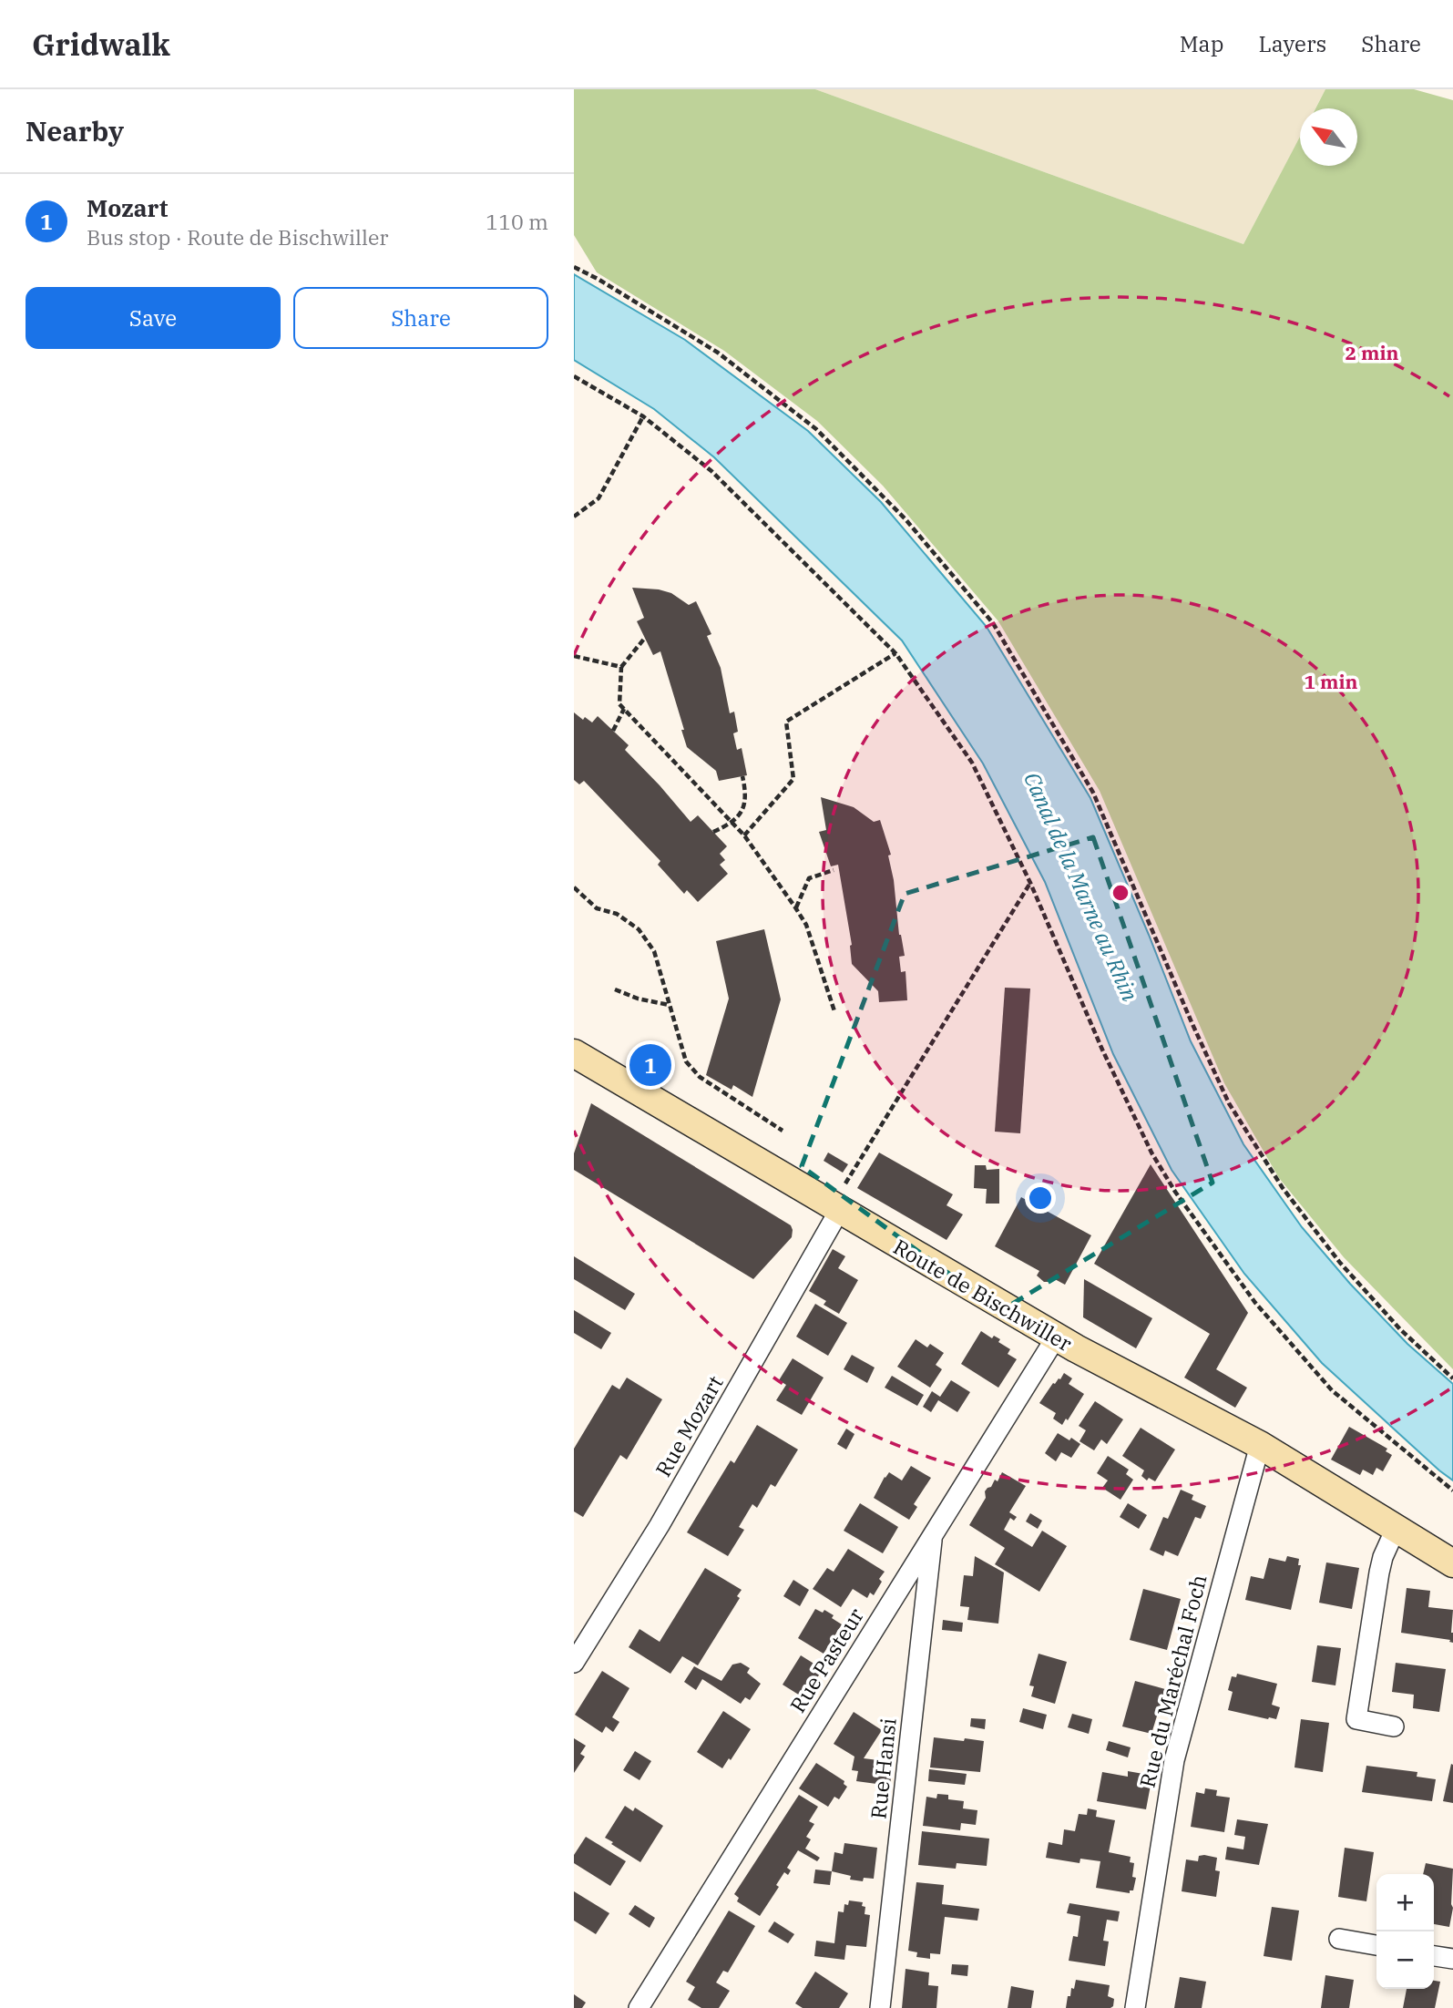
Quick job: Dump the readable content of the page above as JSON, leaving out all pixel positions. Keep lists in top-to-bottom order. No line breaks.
{"streets":{"main road":["Route de Bischwiller"],"street":["Rue Mozart","Rue Pasteur","Rue du Maréchal Foch","Rue Hansi"]},"crossings":[["Route de Bischwiller","Rue Mozart"],["Route de Bischwiller","Rue Pasteur"],["Route de Bischwiller","Rue du Maréchal Foch"],["Rue Pasteur","Rue Hansi"]],"water":["Canal de la Marne au Rhin"],"north":"top left","page":{"header":"Gridwalk","nav":["Map","Layers","Share"],"heading":"Nearby","list":[{"mark":"1","name":"Mozart","note":"Bus stop · Route de Bischwiller","value":"110 m"}],"buttons":["Save","Share"],"pins":"1","map_buttons":["+","−"]},"rings":["2 min","1 min"]}
